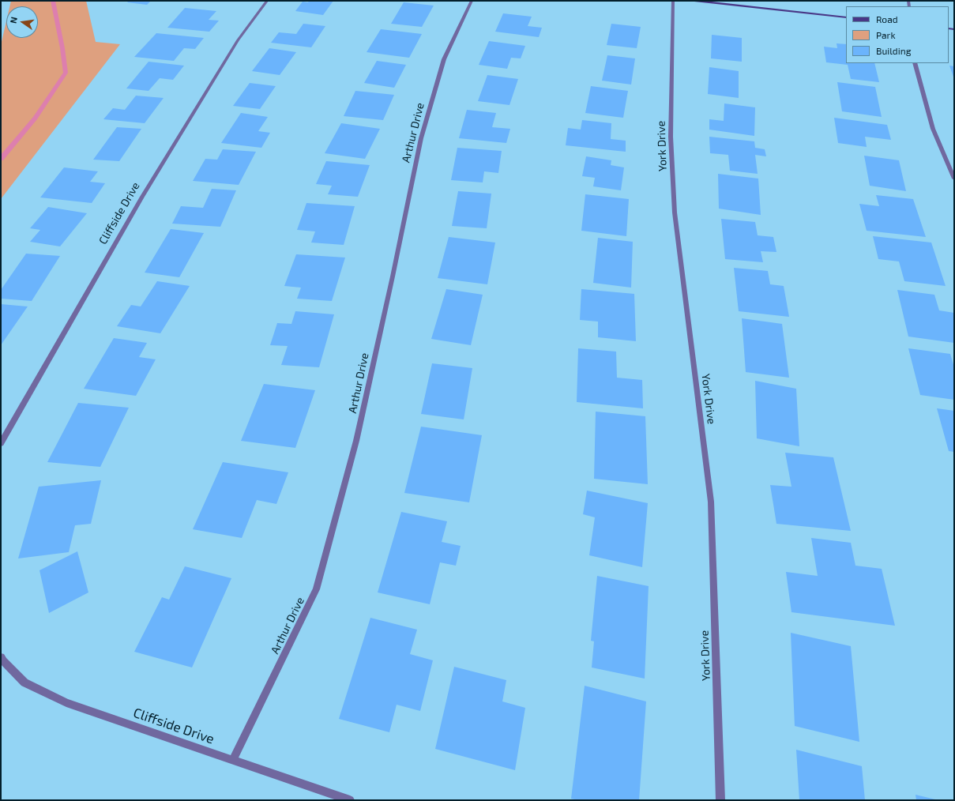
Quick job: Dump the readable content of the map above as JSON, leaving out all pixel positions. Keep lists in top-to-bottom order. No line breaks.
{"streets":{"street":["Arthur Drive","York Drive","Cliffside Drive"]},"crossings":[["Arthur Drive","Cliffside Drive"]],"legend":["Road","Park","Building"],"north":"left"}
